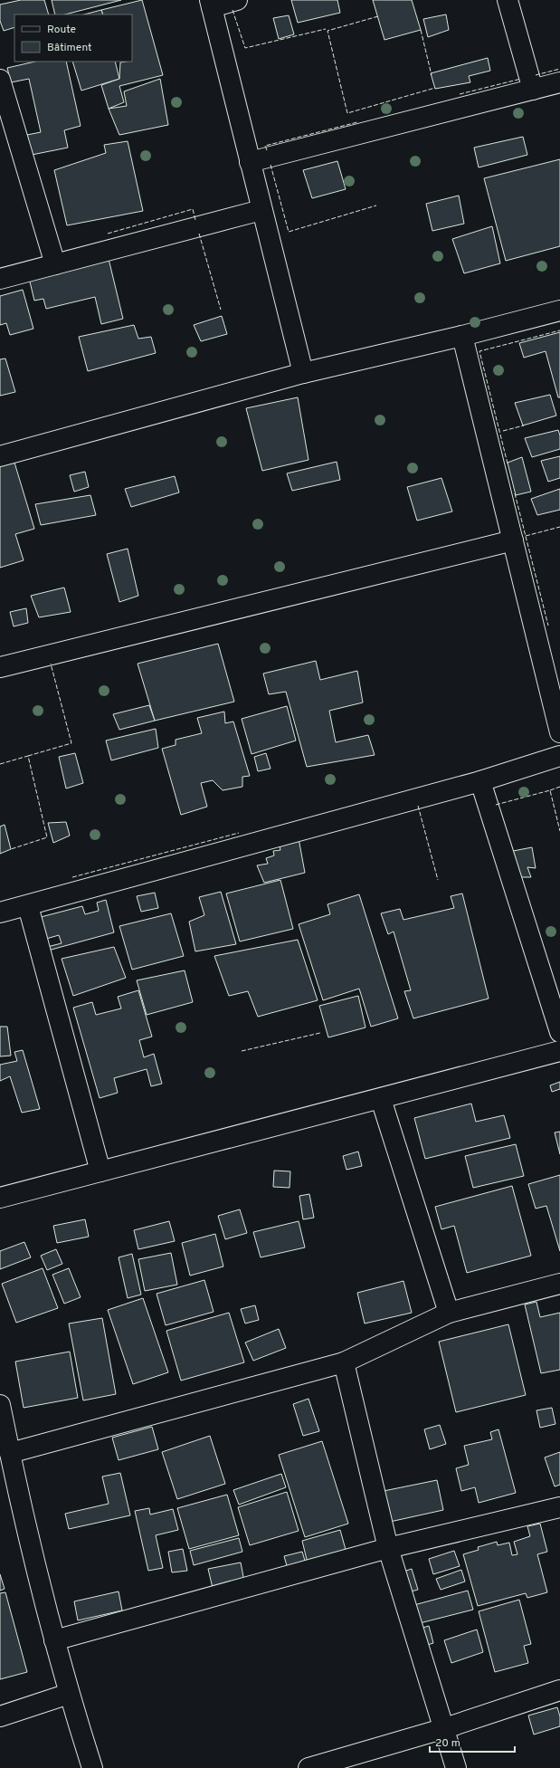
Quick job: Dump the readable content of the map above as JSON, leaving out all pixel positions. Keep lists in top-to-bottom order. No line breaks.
{"legend":["Route","Bâtiment"],"scale_bar":"20 m"}
